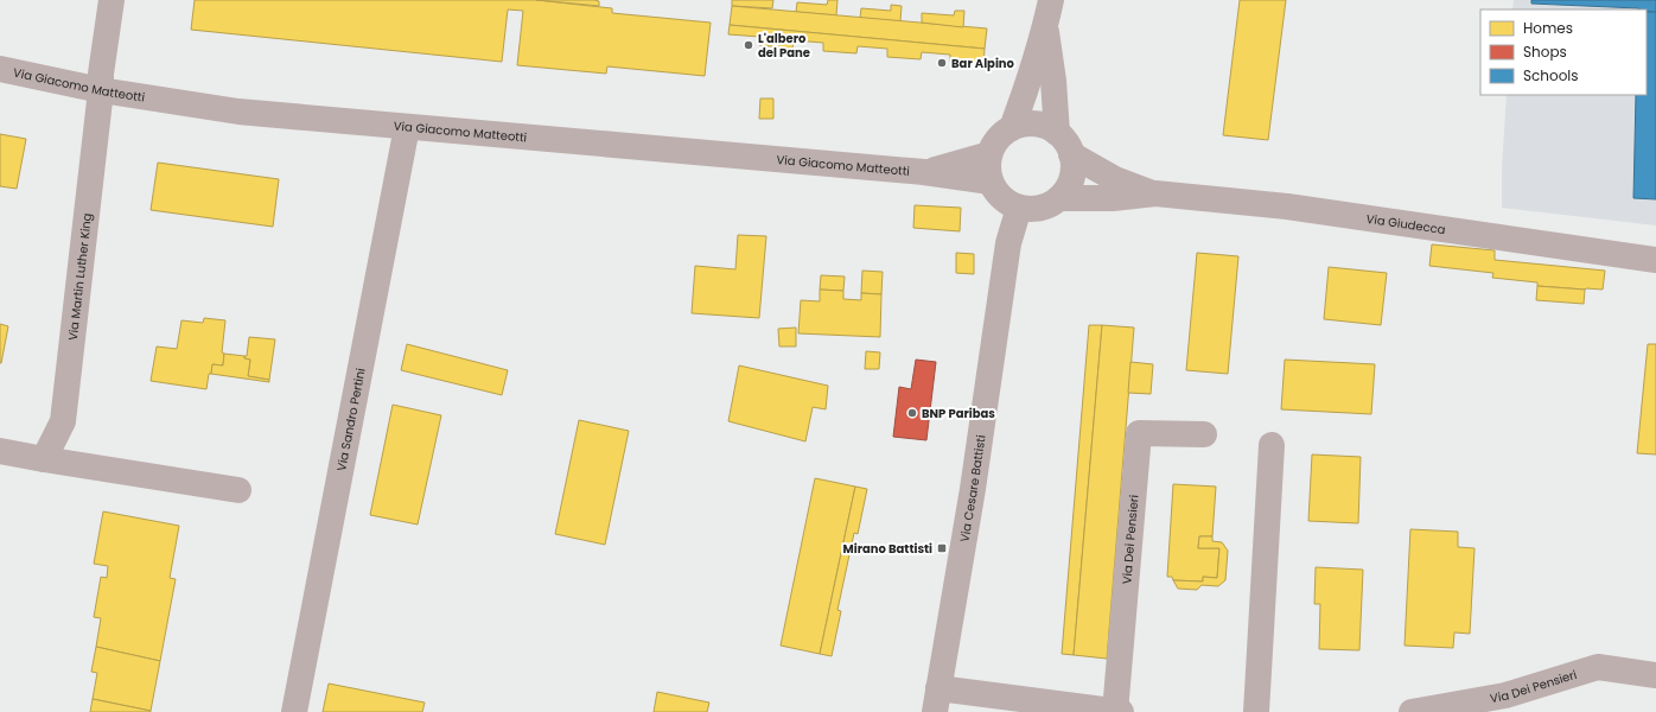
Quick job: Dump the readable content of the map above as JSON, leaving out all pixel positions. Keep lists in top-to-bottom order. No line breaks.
{"streets":{"street":["Via Giacomo Matteotti","Via Giudecca","Via Martin Luther King","Via Sandro Pertini","Via Cesare Battisti","Via Dei Pensieri"]},"crossings":[["Via Giacomo Matteotti","Via Giudecca"],["Via Giacomo Matteotti","Via Martin Luther King"],["Via Giacomo Matteotti","Via Sandro Pertini"],["Via Giacomo Matteotti","Via Cesare Battisti"],["Via Giudecca","Via Cesare Battisti"]],"places":{"other":["L'albero del Pane","Bar Alpino","BNP Paribas"],"transit":["Mirano Battisti"]},"legend":["Homes","Shops","Schools"]}
